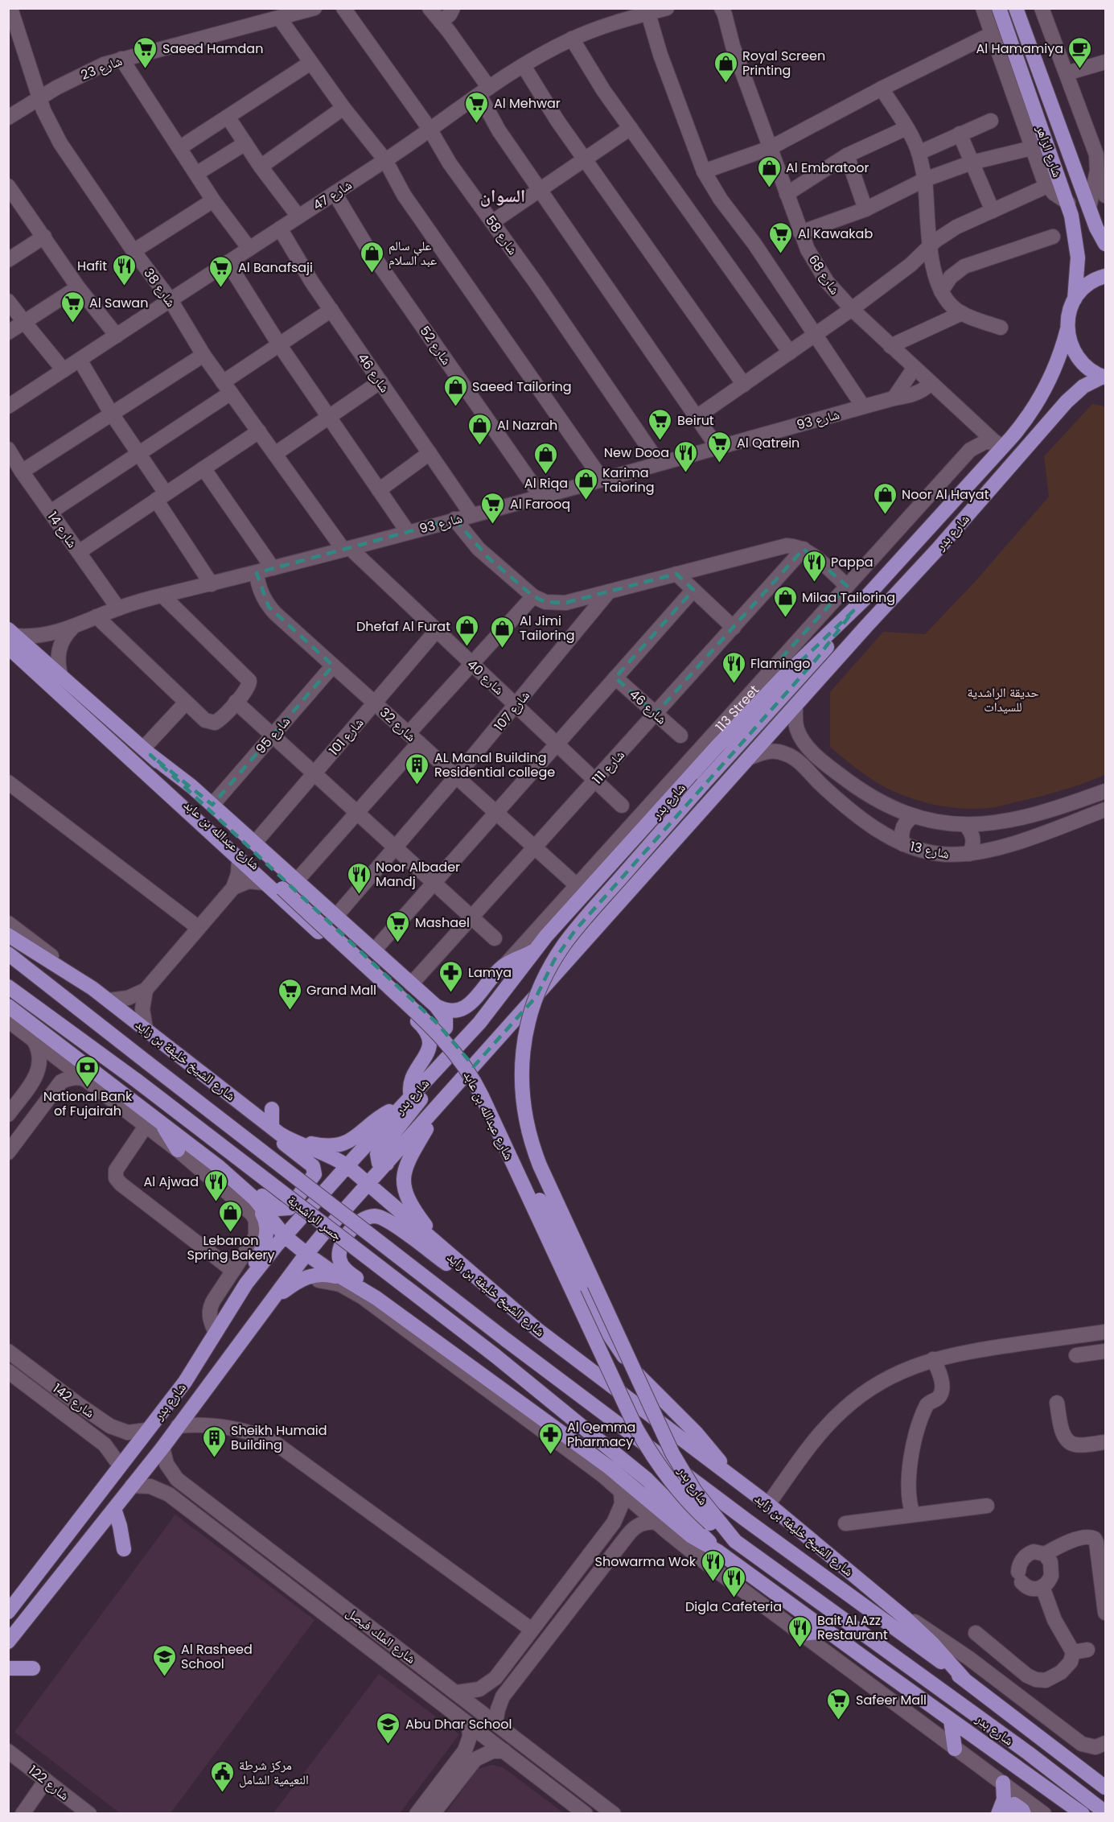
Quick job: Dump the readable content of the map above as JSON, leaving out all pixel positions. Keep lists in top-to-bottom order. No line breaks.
{"streets":{"main road":["شارع الزاهر","شارع بدر","شارع عبدالله بن عابد","شارع الشيخ خليفة بن زايد","جسر الراشدية"],"street":["شارع 23","شارع 47","شارع 58","شارع 68","شارع 38","شارع 52","شارع 46","شارع 93","شارع 14","شارع 40","113 Street","شارع 107","شارع 32","شارع 95","شارع 101","شارع 111","شارع 13","شارع 142","شارع الملك فيصل","شارع 122"]},"crossings":[["شارع 23","شارع 38"],["شارع الزاهر","شارع بدر"],["شارع 47","شارع 58"],["شارع 47","شارع 38"],["شارع 47","شارع 52"],["شارع 47","شارع 46"],["شارع 58","شارع 93"],["شارع 68","شارع 93"],["شارع 68","شارع بدر"],["شارع 68","113 Street"],["شارع 38","شارع 93"],["شارع 38","شارع 40"],["شارع 52","شارع 93"],["شارع 46","شارع 93"],["شارع 46","شارع 111"],["شارع 93","شارع 14"],["شارع 93","شارع 40"],["شارع 93","شارع 32"],["شارع 93","شارع عبدالله بن عابد"],["شارع بدر","113 Street"],["شارع بدر","شارع عبدالله بن عابد"],["شارع بدر","شارع 13"],["شارع بدر","شارع الشيخ خليفة بن زايد"],["شارع بدر","شارع 142"],["شارع بدر","شارع الملك فيصل"],["شارع 40","شارع 107"],["شارع 40","شارع 101"],["شارع 40","شارع 111"],["113 Street","شارع 32"],["شارع 107","شارع 32"],["شارع 107","شارع عبدالله بن عابد"],["شارع 32","شارع 95"],["شارع 32","شارع 101"],["شارع 32","شارع 111"],["شارع 95","شارع عبدالله بن عابد"],["شارع 101","شارع عبدالله بن عابد"],["شارع 111","شارع عبدالله بن عابد"],["شارع عبدالله بن عابد","شارع الشيخ خليفة بن زايد"],["شارع الشيخ خليفة بن زايد","جسر الراشدية"]],"districts":["السوان"],"parks":["حديقة الراشدية للسيدات"],"places":{"supermarket":["Saeed Hamdan","Al Mehwar","Al Kawakab","Al Banafsaji","Al Sawan","Beirut","Al Qatrein","Al Farooq","Mashael","Grand Mall","Safeer Mall"],"cafe":["Al Hamamiya"],"shop":["Royal Screen Printing","Al Embratoor","علي سالم عبد السلام","Saeed Tailoring","Al Nazrah","Al Riqa","Karima Taioring","Noor Al Hayat","Milaa Tailoring","Dhefaf Al Furat","Al Jimi Tailoring","Lebanon Spring Bakery"],"restaurant":["Hafit","New Dooa","Pappa","Flamingo","Noor Albader Mandj","Al Ajwad","Showarma Wok","Digla Cafeteria","Bait Al Azz Restaurant"],"building":["AL Manal Building Residential college","Sheikh Humaid Building"],"pharmacy":["Lamya","Al Qemma Pharmacy"],"bank":["National Bank of Fujairah"],"school or university":["Al Rasheed School","Abu Dhar School"],"public building":["مركز شرطة النعيمية الشامل"]}}
